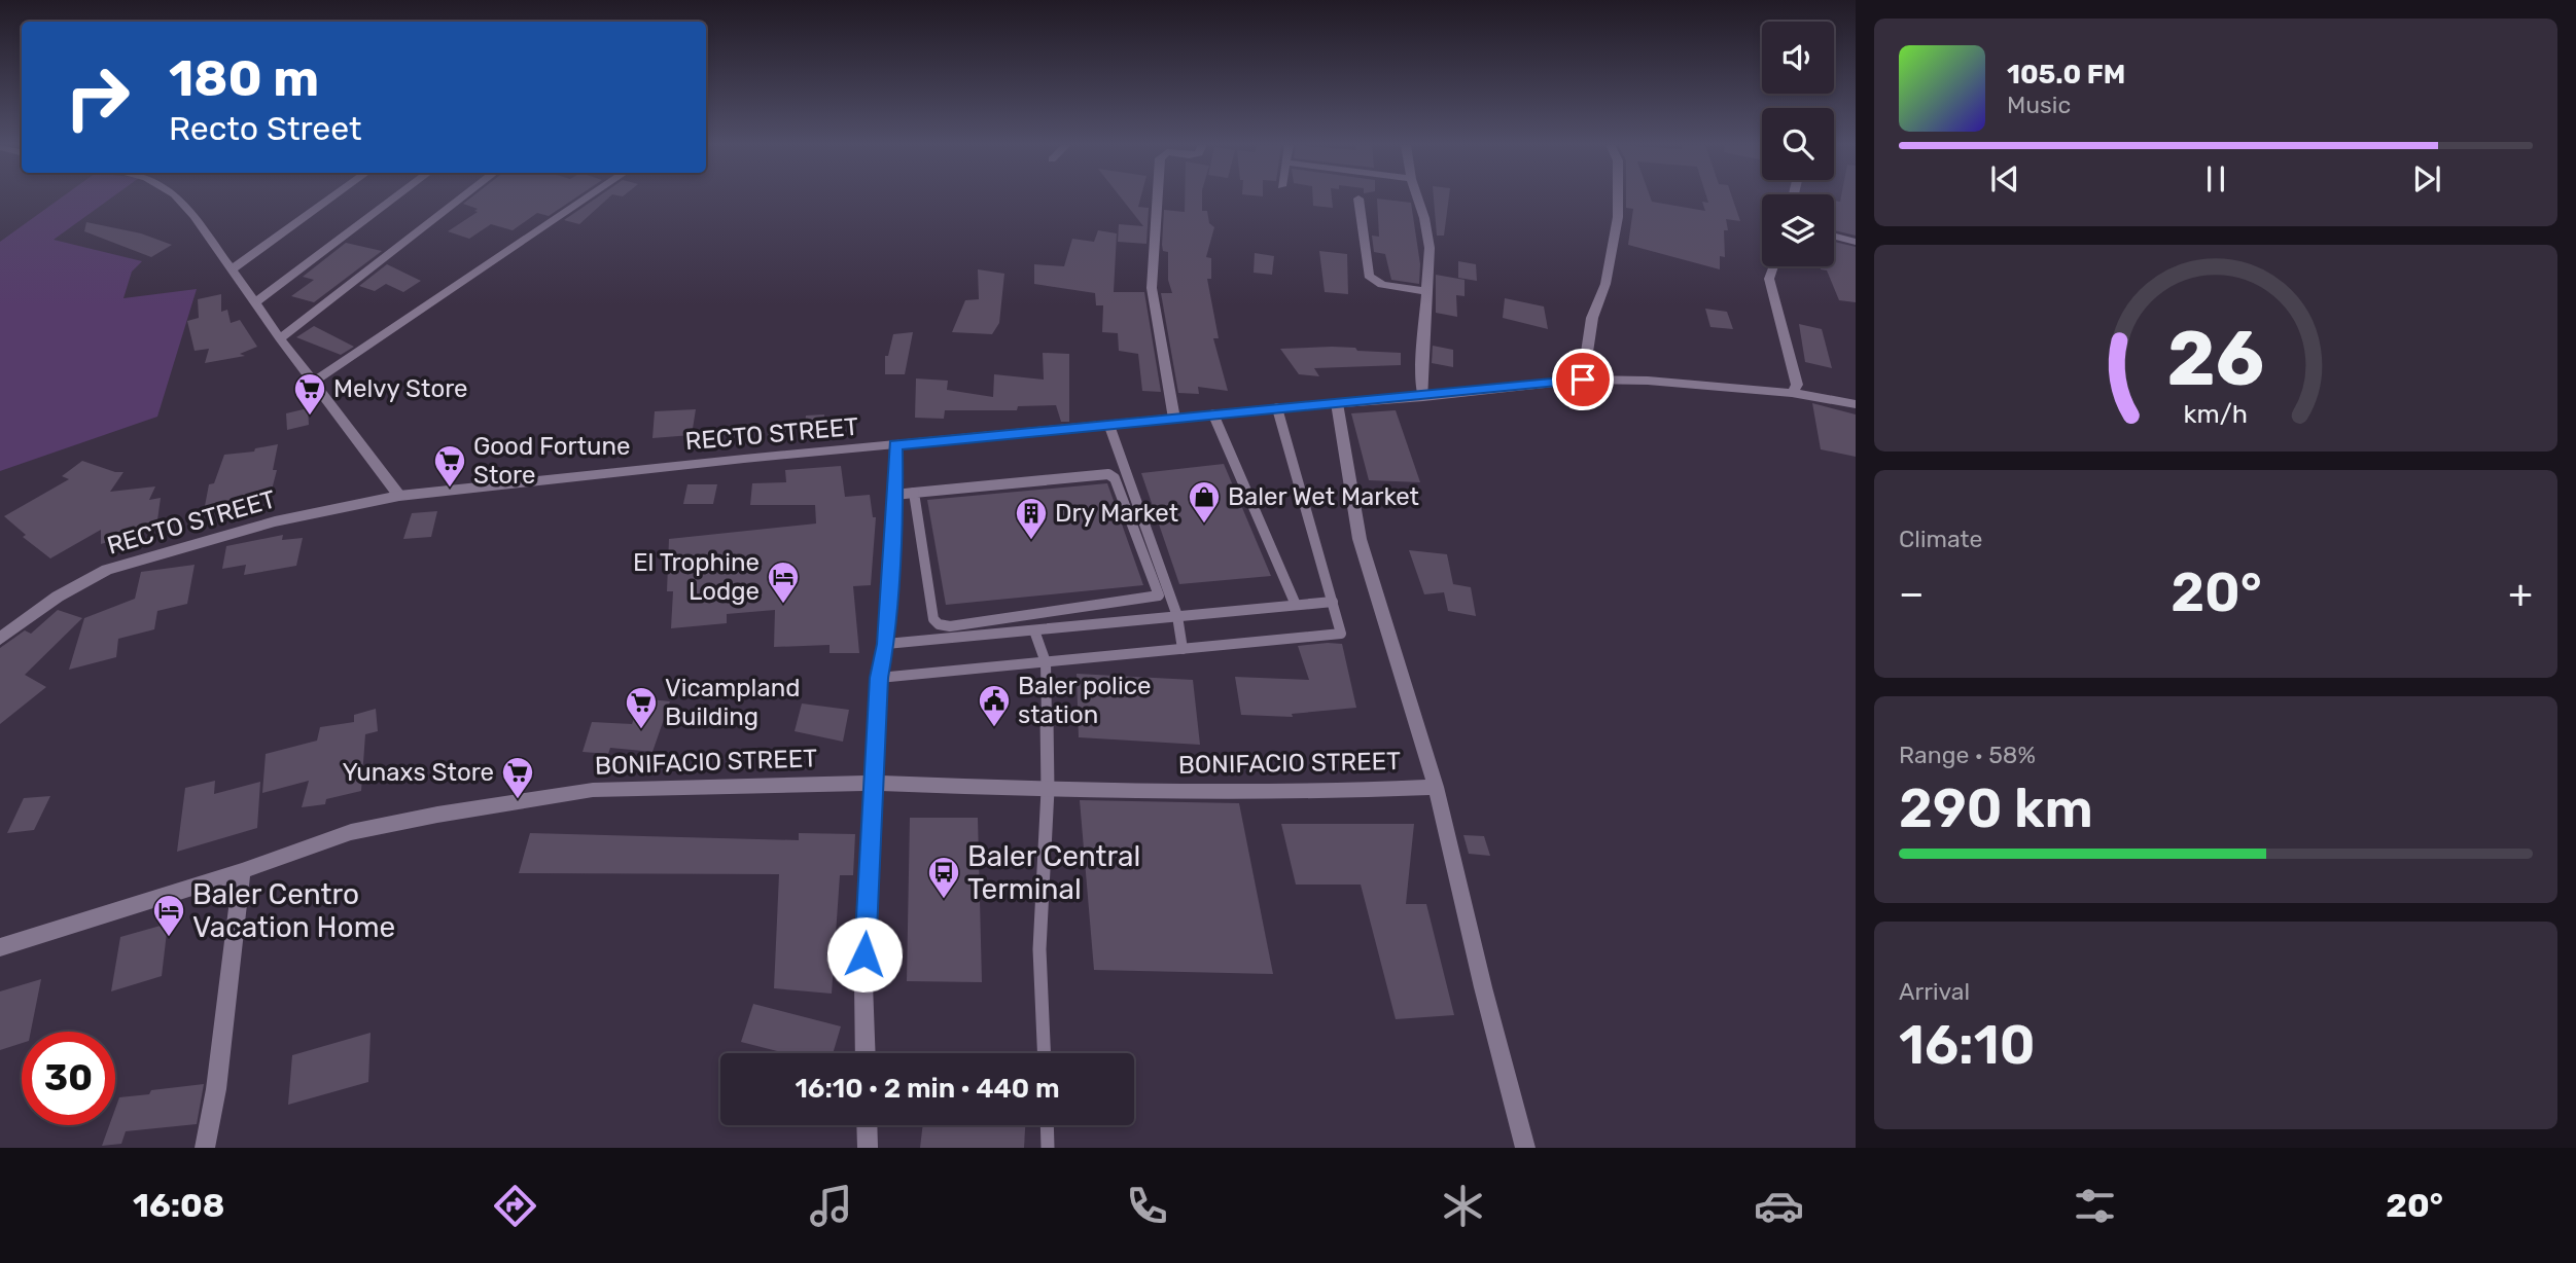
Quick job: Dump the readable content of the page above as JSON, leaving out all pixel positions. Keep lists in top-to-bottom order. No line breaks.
{"streets":{"street":["RECTO STREET","BONIFACIO STREET"]},"places":{"supermarket":["Melvy Store","Good Fortune Store","Vicampland Building","Yunaxs Store"],"shop":["Baler Wet Market"],"building":["Dry Market"],"hotel":["El Trophine Lodge","Baler Centro Vacation Home"],"public building":["Baler police station"],"bus stop":["Baler Central Terminal"]},"page":{"turn":["180 m","Recto Street"],"song":["105.0 FM","Music"],"tile":["Climate",["Range · 58%","290 km"],["Arrival","16:10"]],"heat":["−","20°","+"],"limit":"30","trip":"16:10 · 2 min · 440 m","tabs":["16:08","20°"],"gauge":["26","km/h"]}}
